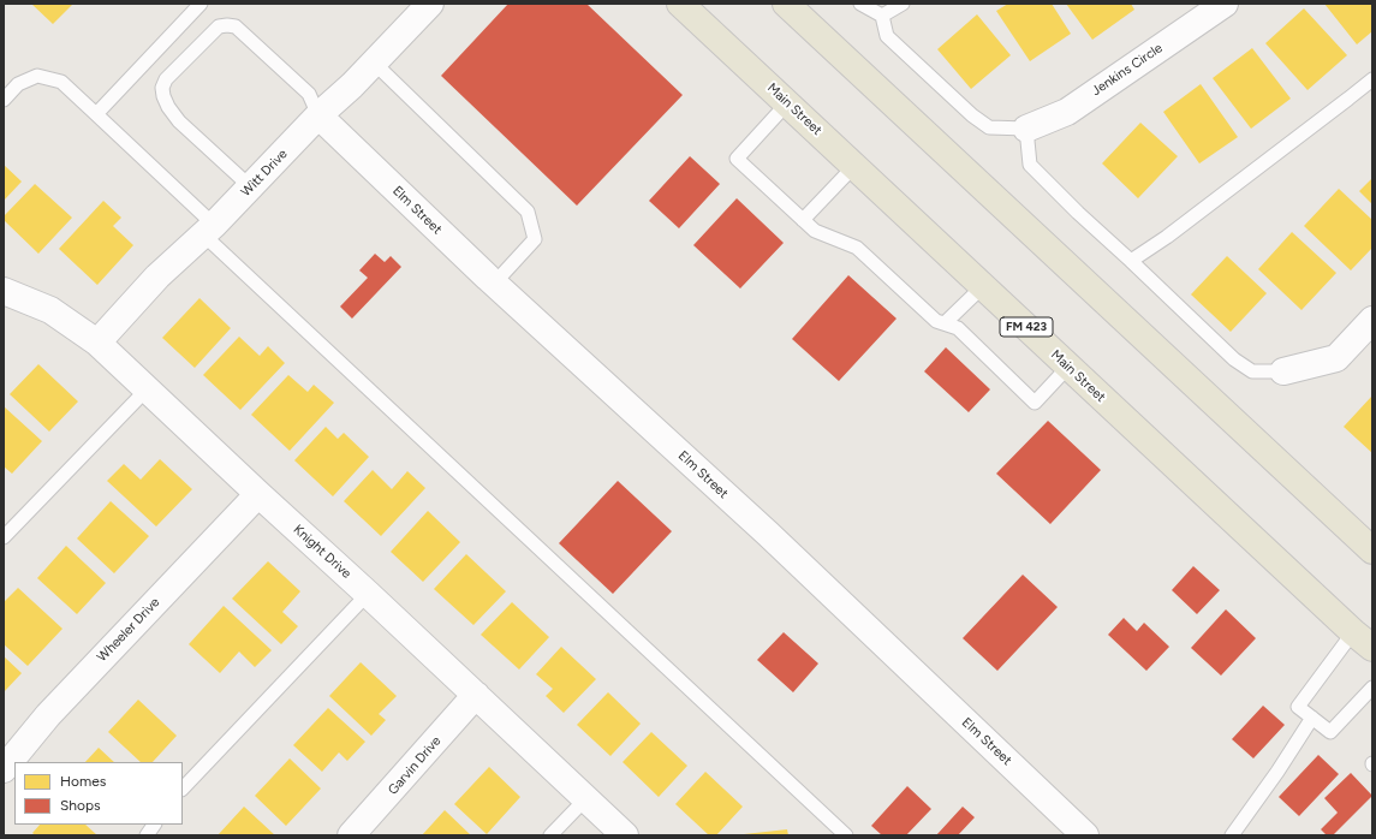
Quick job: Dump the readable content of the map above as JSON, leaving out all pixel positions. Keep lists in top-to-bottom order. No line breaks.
{"streets":{"main road":["Main Street","FM 423"],"street":["Jenkins Circle","Witt Drive","Elm Street","Knight Drive","Wheeler Drive","Garvin Drive"]},"crossings":[["Witt Drive","Elm Street"],["Witt Drive","Knight Drive"],["Knight Drive","Wheeler Drive"],["Knight Drive","Garvin Drive"]],"legend":["Homes","Shops"]}
